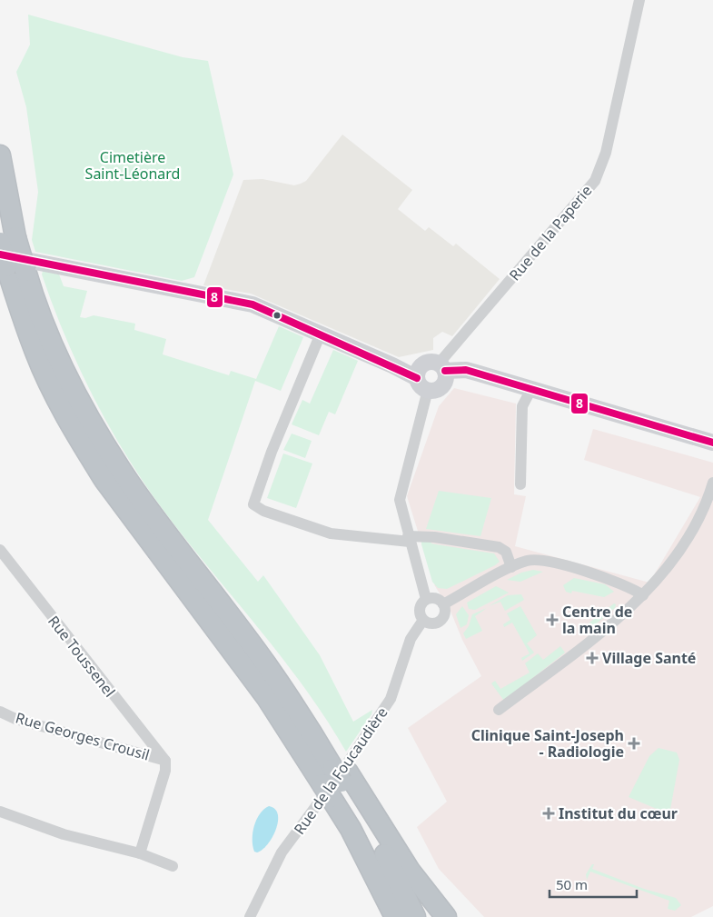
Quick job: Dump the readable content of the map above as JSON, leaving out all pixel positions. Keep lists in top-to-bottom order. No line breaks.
{"streets":{"street":["Rue de la Paperie","Rue Toussenel","Rue Georges Crousil","Rue de la Foucaudière"]},"crossings":[["Rue de la Paperie","Rue de la Foucaudière"],["Rue Toussenel","Rue Georges Crousil"]],"parks":["Cimetière Saint-Léonard"],"places":{"health":["Centre de la main","Village Santé","Clinique Saint-Joseph - Radiologie","Institut du cœur"]},"lines":["transit line 8"],"scale_bar":"50 m"}
